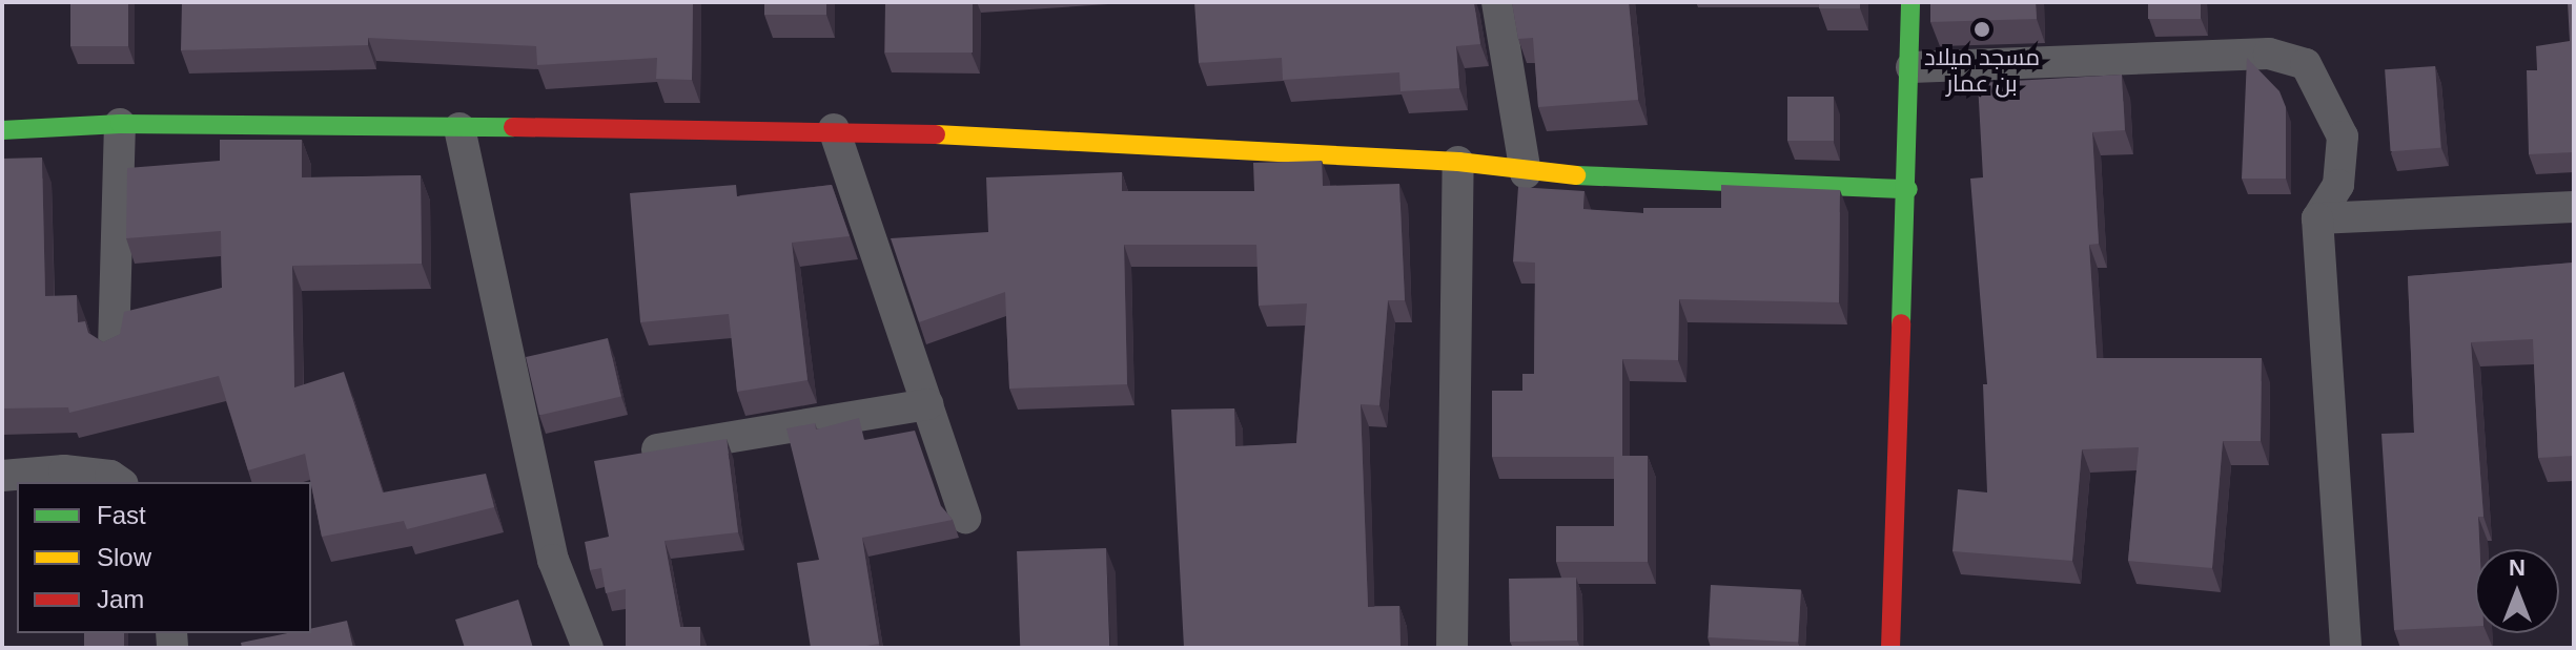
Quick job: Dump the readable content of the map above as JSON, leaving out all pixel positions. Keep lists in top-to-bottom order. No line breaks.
{"places":["مسجد ميلاد بن عمار"],"legend":["Fast","Slow","Jam"],"north":"top"}
